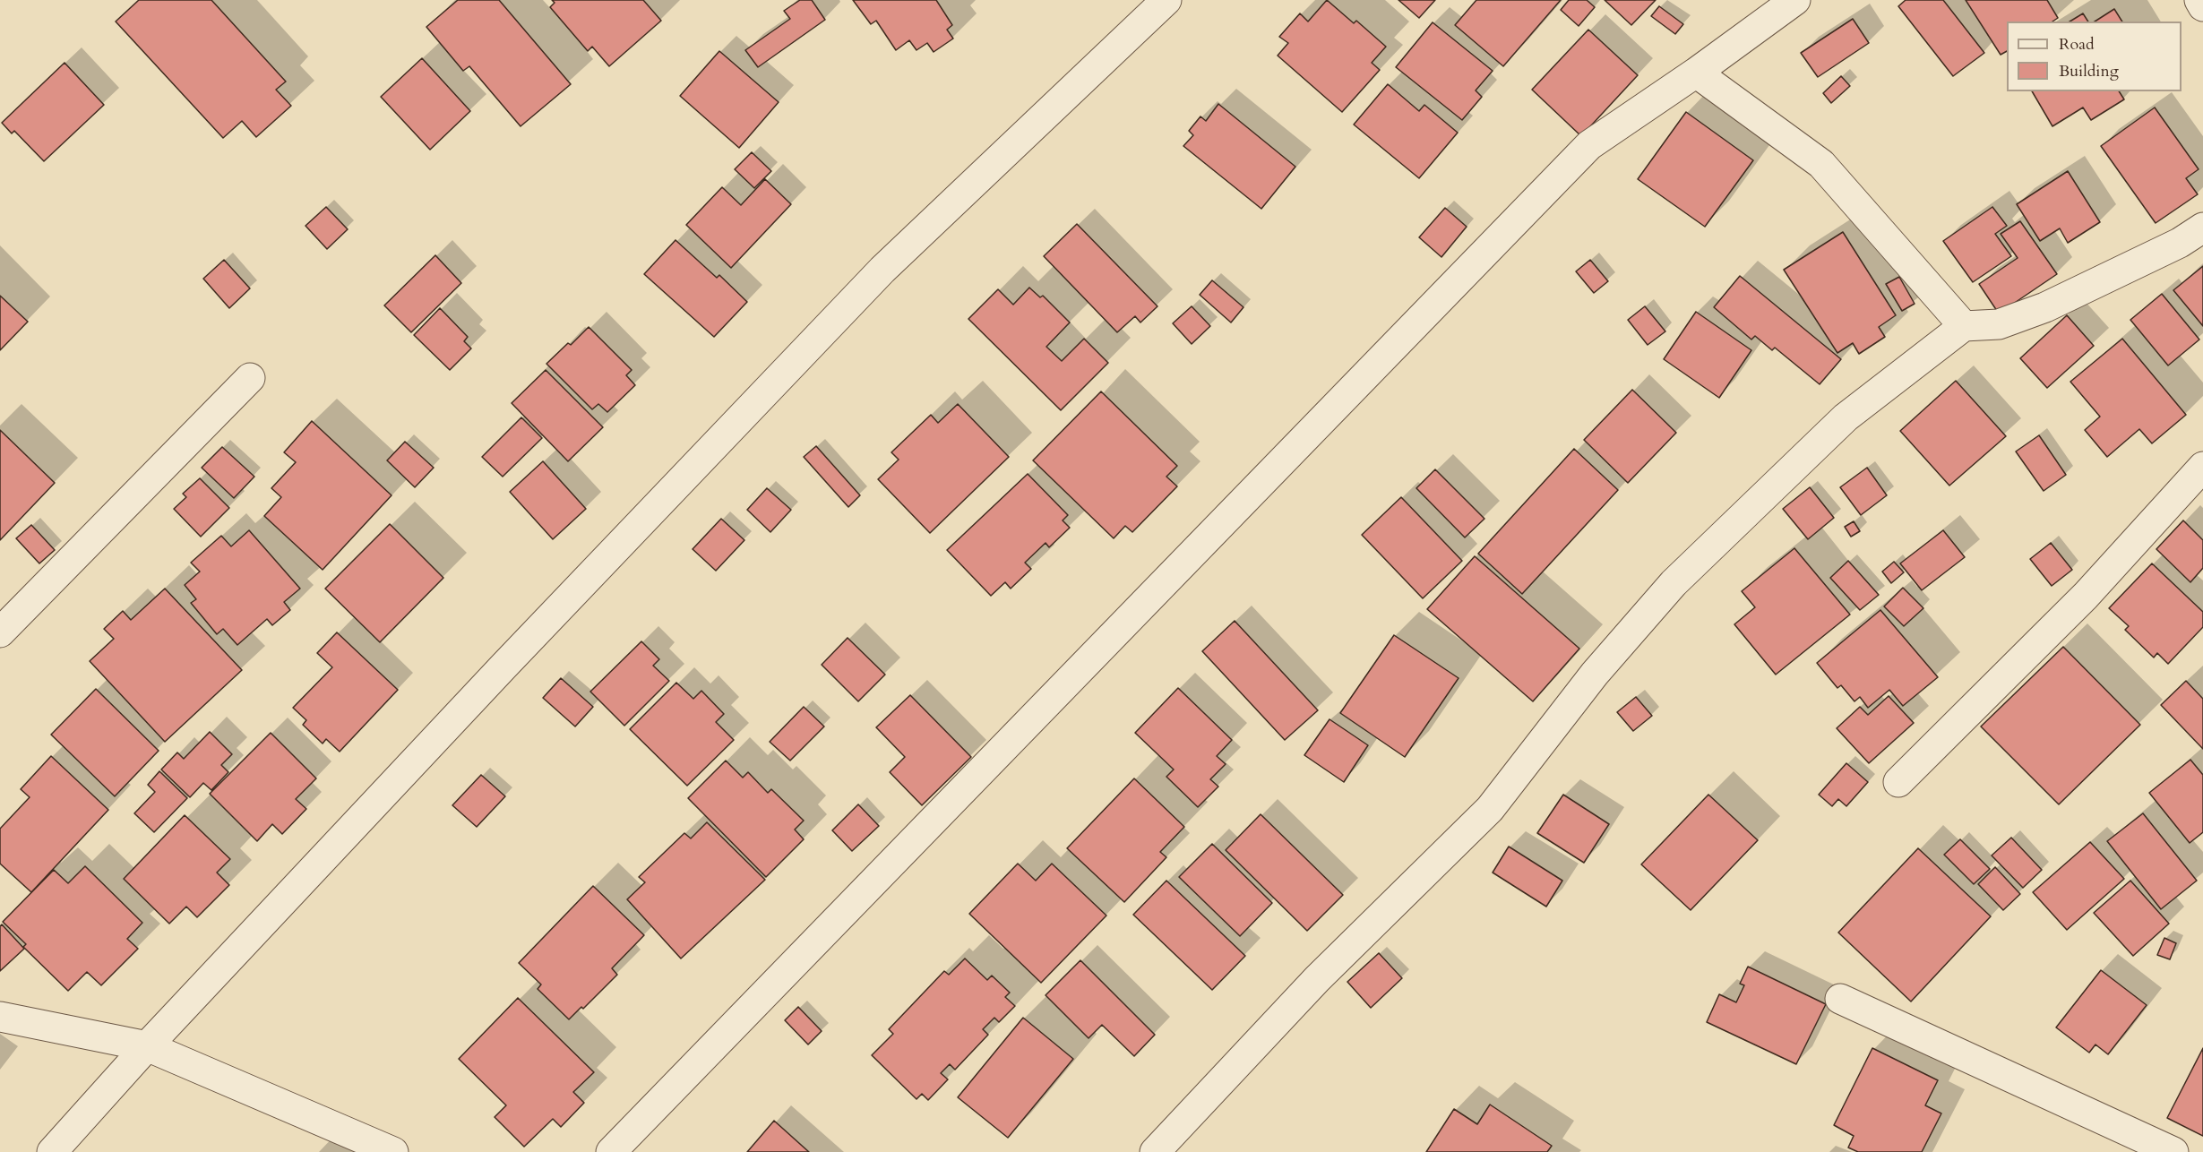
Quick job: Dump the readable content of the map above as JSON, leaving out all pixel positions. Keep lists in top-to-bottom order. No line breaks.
{"legend":["Road","Building"]}
